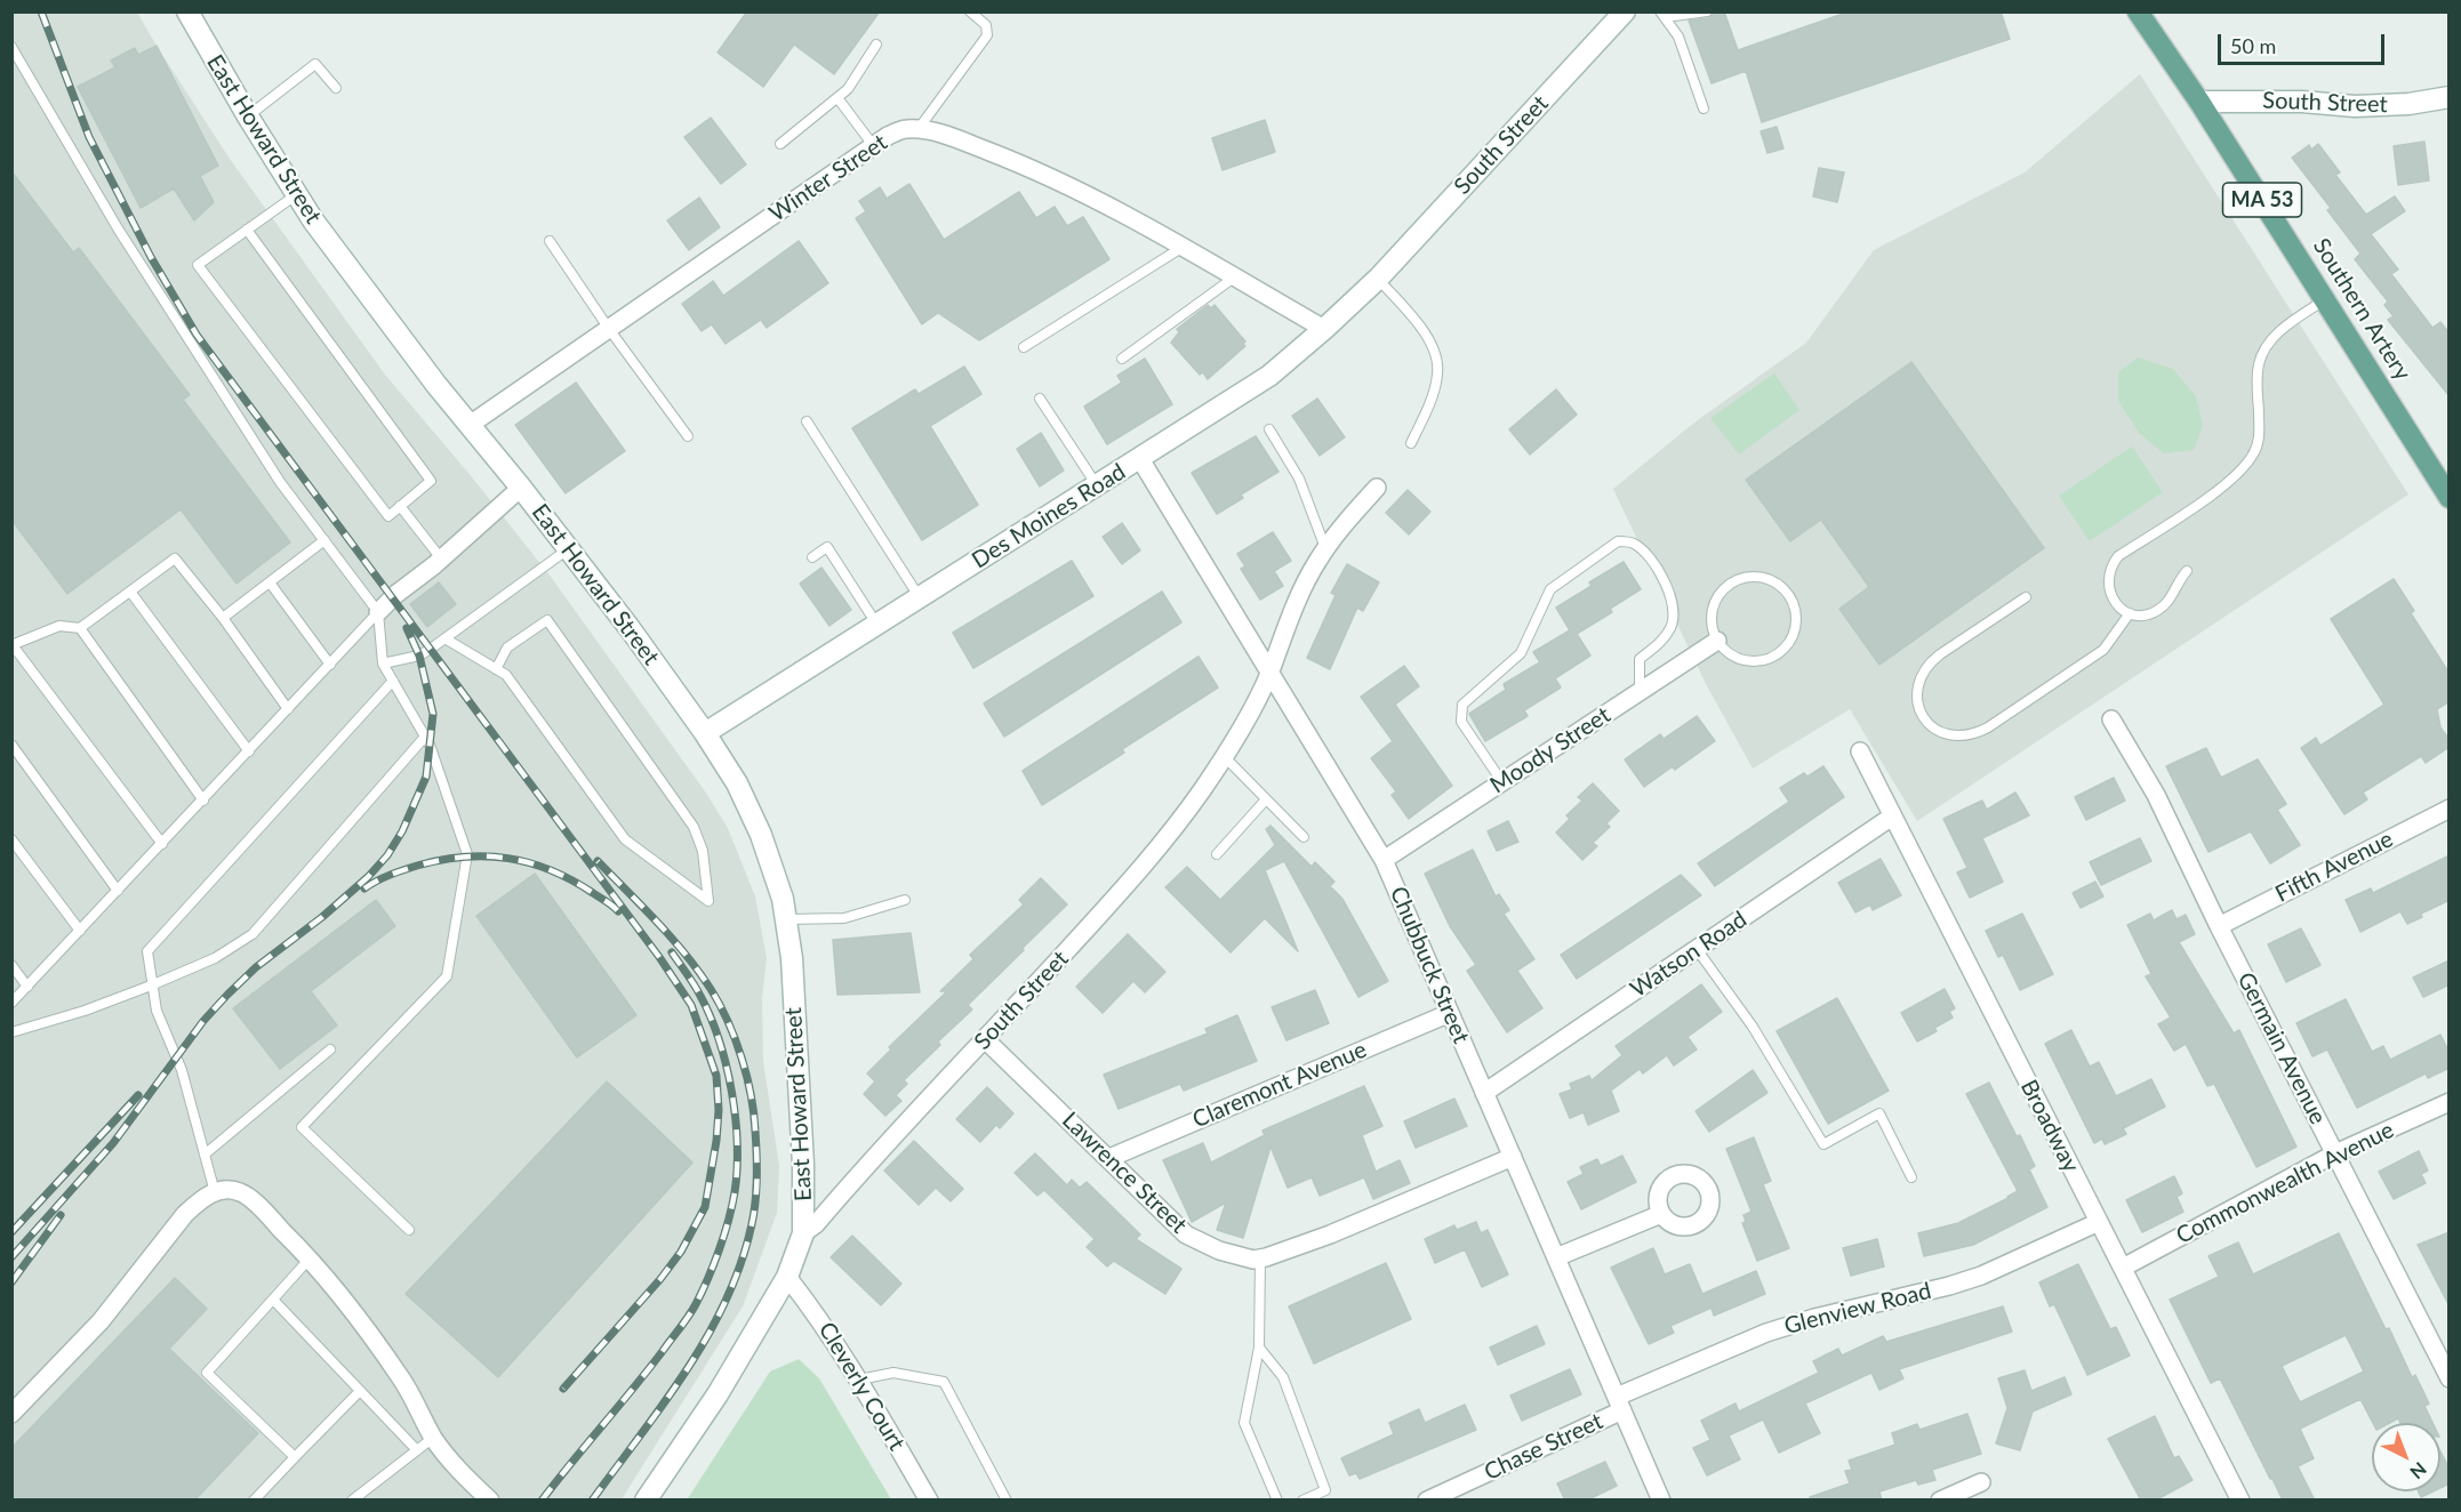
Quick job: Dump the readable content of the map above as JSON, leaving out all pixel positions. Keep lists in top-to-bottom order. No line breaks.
{"streets":{"main road":["South Street","East Howard Street","MA 53","Southern Artery","Des Moines Road"],"street":["Winter Street","Moody Street","Fifth Avenue","Watson Road","Chubbuck Street","Germain Avenue","Claremont Avenue","Broadway","Lawrence Street","Commonwealth Avenue","Glenview Road","Cleverly Court","Chase Street"]},"crossings":[["South Street","East Howard Street"],["South Street","Southern Artery"],["South Street","Des Moines Road"],["South Street","Chubbuck Street"],["South Street","Lawrence Street"],["South Street","Cleverly Court"],["East Howard Street","Winter Street"],["East Howard Street","Des Moines Road"],["Winter Street","Des Moines Road"],["Des Moines Road","Chubbuck Street"],["Moody Street","Chubbuck Street"],["Fifth Avenue","Germain Avenue"],["Watson Road","Chubbuck Street"],["Watson Road","Broadway"],["Chubbuck Street","Claremont Avenue"],["Chubbuck Street","Lawrence Street"],["Chubbuck Street","Glenview Road"],["Chubbuck Street","Chase Street"],["Germain Avenue","Commonwealth Avenue"],["Claremont Avenue","Lawrence Street"],["Broadway","Commonwealth Avenue"],["Broadway","Glenview Road"],["Glenview Road","Chase Street"]],"scale_bar":"50 m","north":"bottom right"}
